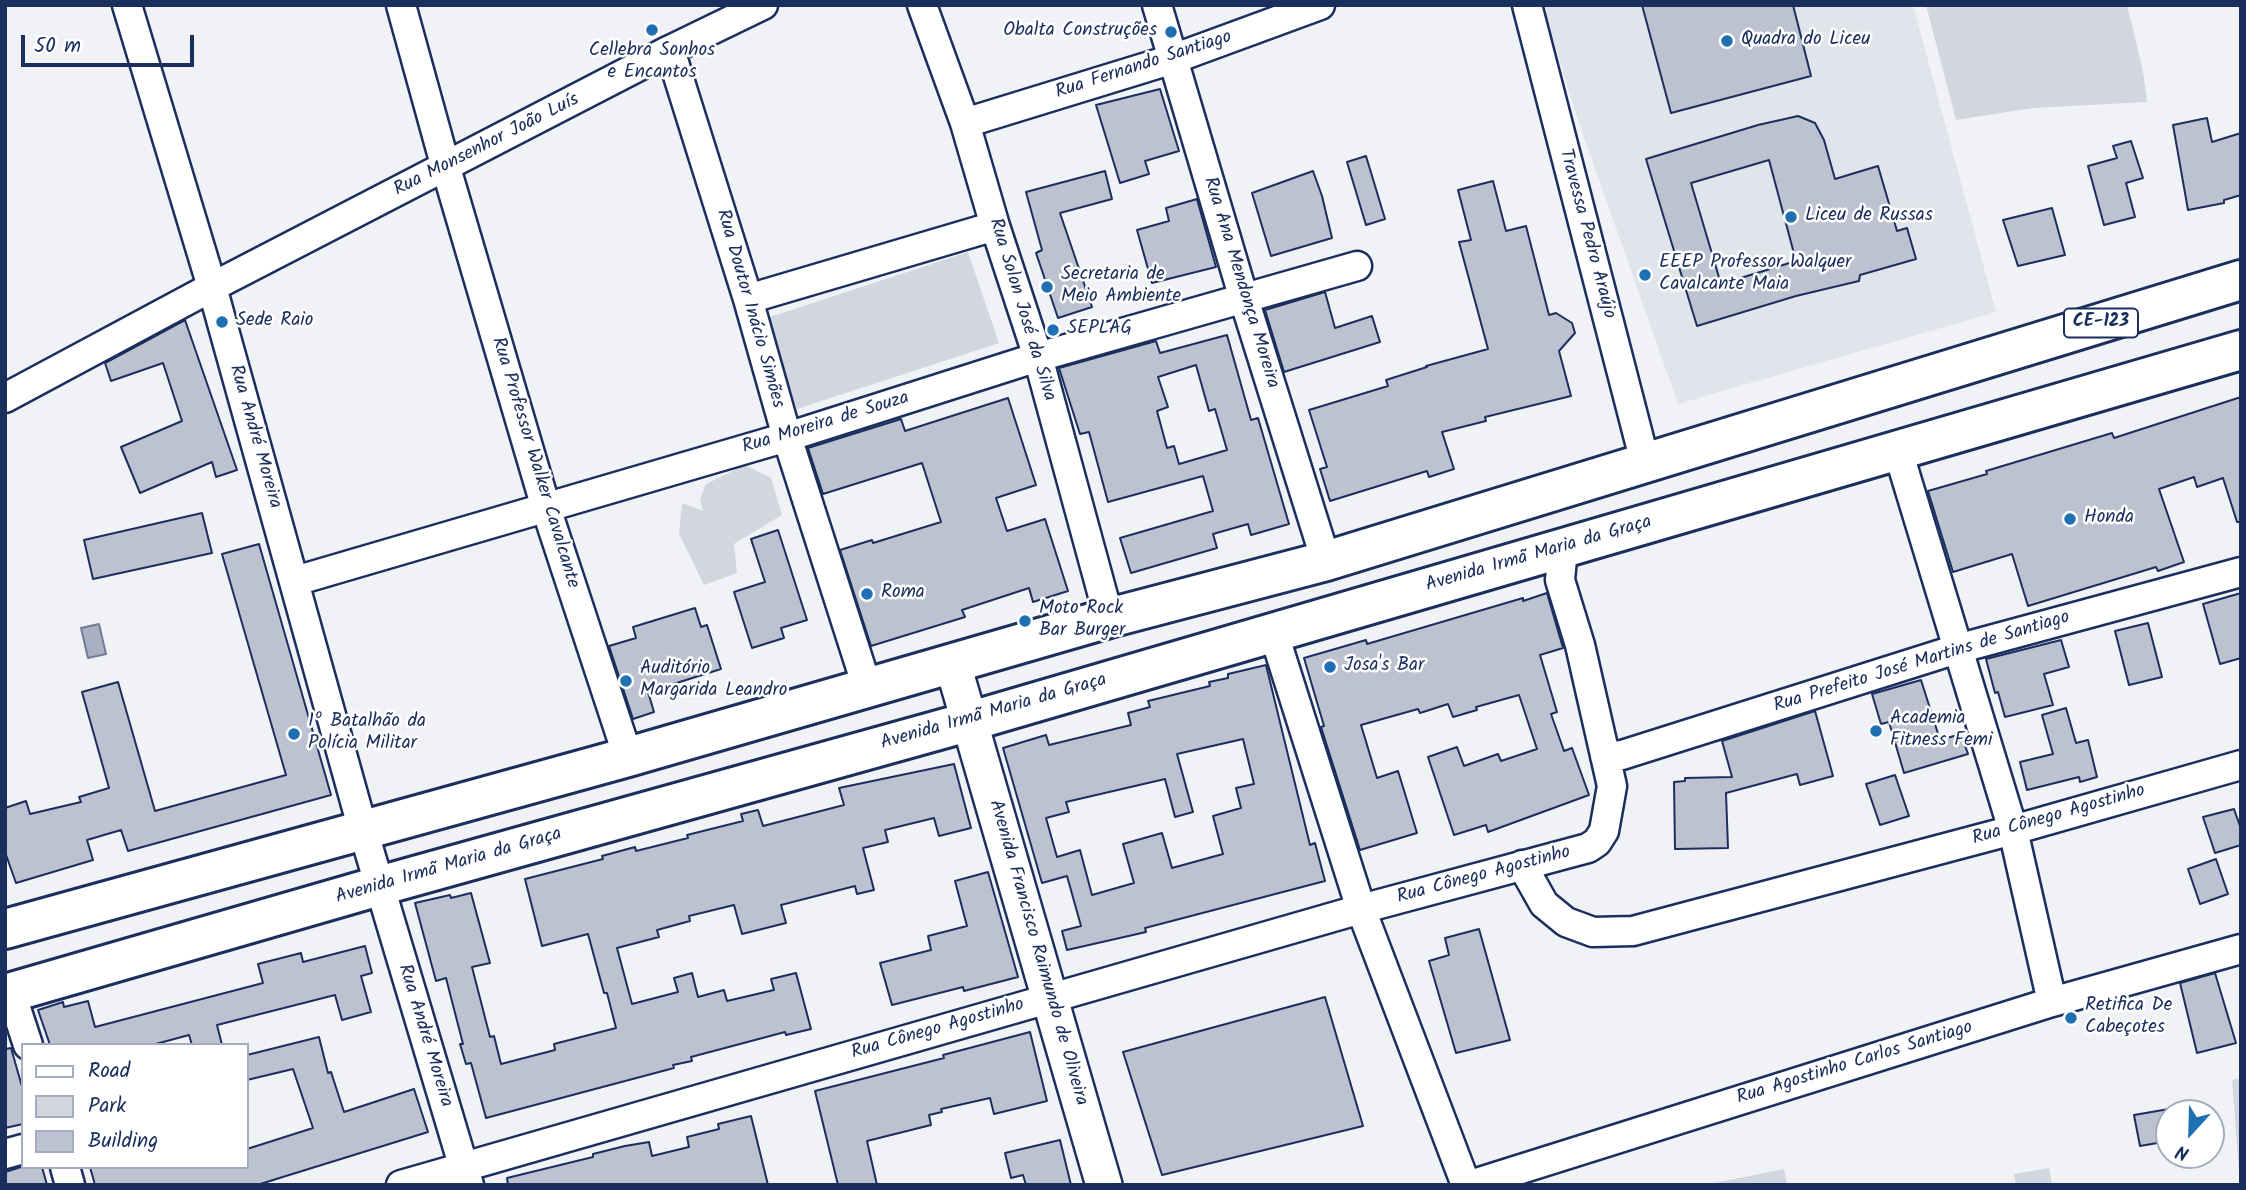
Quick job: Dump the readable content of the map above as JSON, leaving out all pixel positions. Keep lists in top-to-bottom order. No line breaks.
{"streets":{"main road":["CE-123","Avenida Irmã Maria da Graça"],"street":["Rua Fernando Santiago","Rua Monsenhor João Luís","Travessa Pedro Araújo","Rua Ana Mendonça Moreira","Rua Doutor Inácio Simões","Rua Solon José da Silva","Rua Moreira de Souza","Rua André Moreira","Rua Professor Walker Cavalcante","Rua Prefeito José Martins de Santiago","Rua Cônego Agostinho","Avenida Francisco Raimundo de Oliveira","Rua Agostinho Carlos Santiago"]},"crossings":[["Rua Fernando Santiago","Rua Ana Mendonça Moreira"],["Rua Fernando Santiago","Rua Solon José da Silva"],["Rua Monsenhor João Luís","Rua Doutor Inácio Simões"],["Rua Monsenhor João Luís","Rua André Moreira"],["Rua Monsenhor João Luís","Rua Professor Walker Cavalcante"],["Travessa Pedro Araújo","CE-123"],["Rua Ana Mendonça Moreira","Rua Moreira de Souza"],["Rua Doutor Inácio Simões","Rua Moreira de Souza"],["Rua Solon José da Silva","Rua Moreira de Souza"],["Rua Moreira de Souza","Rua André Moreira"],["Rua Moreira de Souza","Rua Professor Walker Cavalcante"],["Rua André Moreira","Avenida Irmã Maria da Graça"],["Rua André Moreira","Rua Cônego Agostinho"],["Avenida Irmã Maria da Graça","Avenida Francisco Raimundo de Oliveira"],["Rua Prefeito José Martins de Santiago","Rua Cônego Agostinho"],["Rua Cônego Agostinho","Avenida Francisco Raimundo de Oliveira"]],"places":["Cellebra Sonhos e Encantos","Obalta Construções","Quadra do Liceu","Liceu de Russas","EEEP Professor Walquer Cavalcante Maia","Secretaria de Meio Ambiente","Sede Raio","SEPLAG","Honda","Roma","Moto Rock Bar Burger","Josa's Bar","Auditório Margarida Leandro","Academia Fitness Femi","1º Batalhão da Polícia Militar","Retifica De Cabeçotes"],"legend":["Road","Park","Building"],"scale_bar":"50 m","north":"bottom"}
